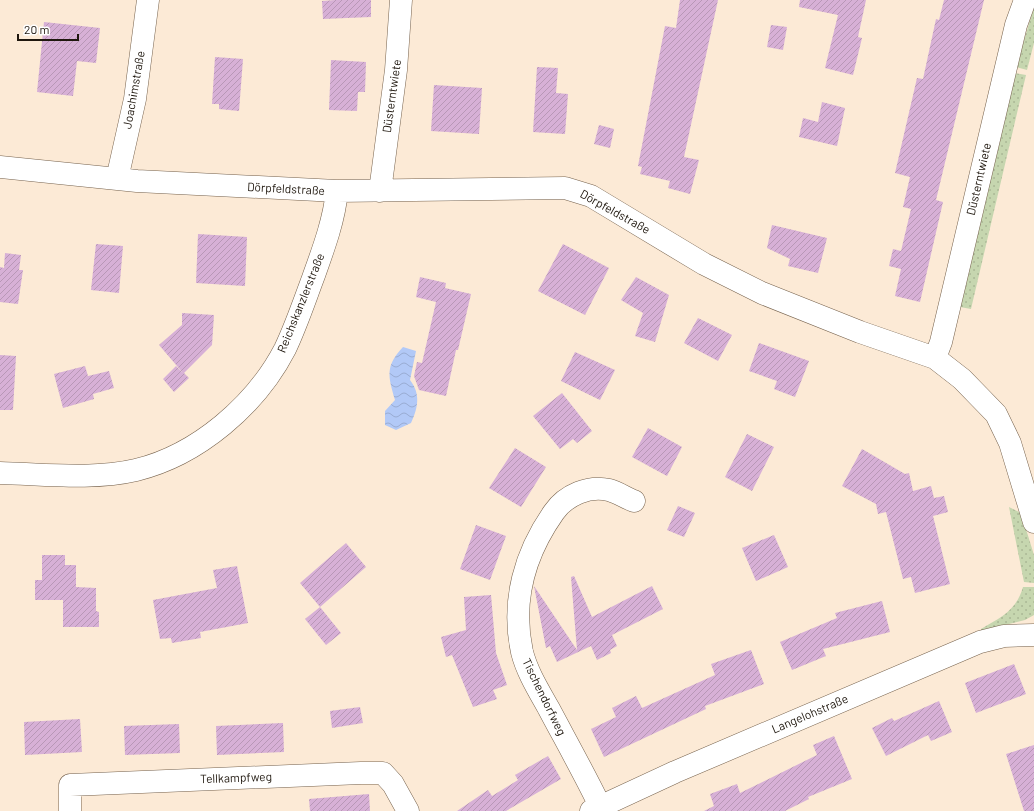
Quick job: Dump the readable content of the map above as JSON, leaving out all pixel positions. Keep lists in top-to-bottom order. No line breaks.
{"streets":{"street":["Joachimstraße","Düsterntwiete","Dörpfeldstraße","Reichskanzlerstraße","Tischendorfweg","Langelohstraße","Tellkampfweg"]},"crossings":[["Joachimstraße","Dörpfeldstraße"],["Düsterntwiete","Dörpfeldstraße"],["Dörpfeldstraße","Reichskanzlerstraße"],["Tischendorfweg","Langelohstraße"]],"scale_bar":"20 m"}
